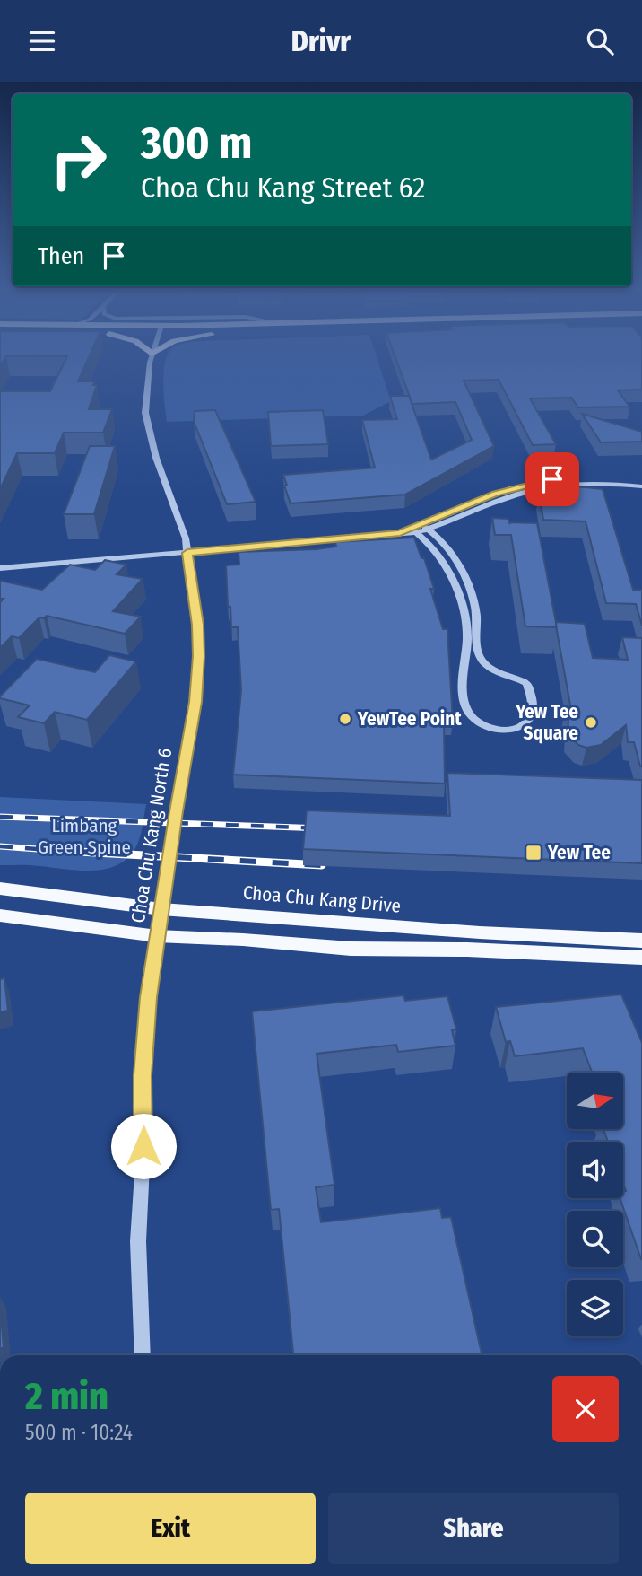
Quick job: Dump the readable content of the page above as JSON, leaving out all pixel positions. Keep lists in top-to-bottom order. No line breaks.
{"streets":{"main road":["Choa Chu Kang Drive"],"street":["Choa Chu Kang North 6"]},"crossings":[["Choa Chu Kang North 6","Choa Chu Kang Drive"]],"parks":["Limbang Green Spine"],"places":{"other":["YewTee Point","Yew Tee Square"],"transit":["Yew Tee"]},"north":"right","page":{"header":"Drivr","turn":["300 m","Choa Chu Kang Street 62"],"then":"Then","heading":["2 min","500 m · 10:24"],"buttons":["Exit","Share"]}}
